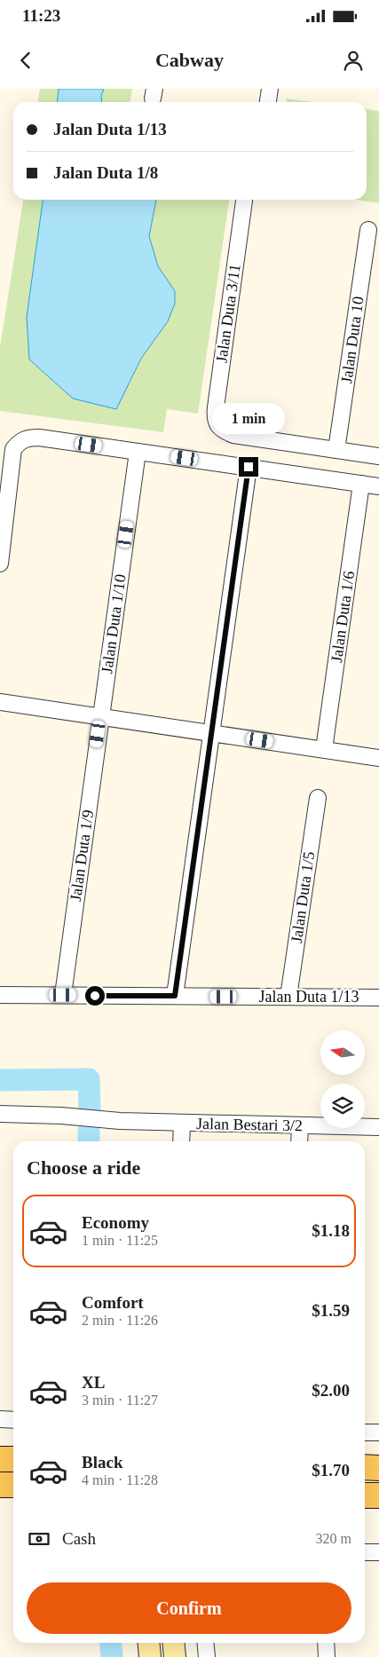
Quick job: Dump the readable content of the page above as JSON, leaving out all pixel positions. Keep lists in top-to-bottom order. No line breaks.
{"streets":{"street":["Jalan Duta 3/11","Jalan Duta 10","Jalan Duta 1/6","Jalan Duta 1/10","Jalan Duta 1/9","Jalan Duta 1/5","Jalan Duta 1/13","Jalan Bestari 3/2"]},"crossings":[["Jalan Duta 3/11","Jalan Duta 10"],["Jalan Duta 1/10","Jalan Duta 1/9"],["Jalan Duta 1/9","Jalan Duta 1/13"],["Jalan Duta 1/5","Jalan Duta 1/13"]],"north":"left","page":{"status":"11:23","header":"Cabway","banner":["Jalan Duta 1/13","Jalan Duta 1/8"],"bubble":"1 min","heading":"Choose a ride","list":[{"name":"Economy","note":"1 min · 11:25","value":"$1.18"},{"name":"Comfort","note":"2 min · 11:26","value":"$1.59"},{"name":"XL","note":"3 min · 11:27","value":"$2.00"},{"name":"Black","note":"4 min · 11:28","value":"$1.70"}],"pay":["Cash","320 m"],"buttons":"Confirm"}}
